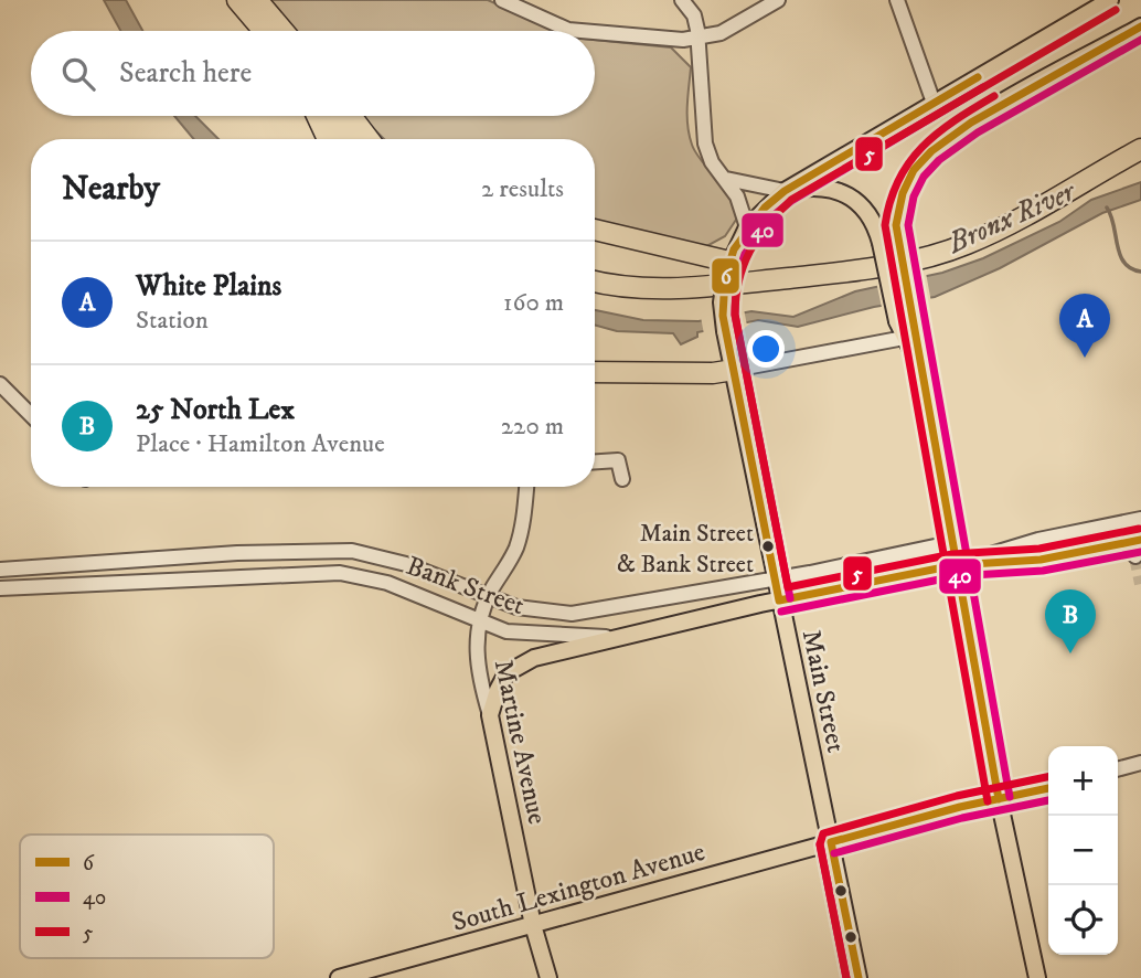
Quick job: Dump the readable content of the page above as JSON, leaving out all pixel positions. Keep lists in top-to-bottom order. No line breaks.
{"streets":{"main road":["Bank Street","Main Street","Martine Avenue","South Lexington Avenue"]},"crossings":[["Bank Street","Main Street"],["Bank Street","Martine Avenue"],["Main Street","South Lexington Avenue"],["Martine Avenue","South Lexington Avenue"]],"water":["Bronx River"],"places":["Main Street & Bank Street"],"lines":["transit line 5","transit line 6","transit line 40"],"legend":["6","40","5"],"page":{"search":"Search here","heading":["Nearby","2 results"],"list":[{"mark":"A","name":"White Plains","note":"Station","value":"160 m"},{"mark":"B","name":"25 North Lex","note":"Place · Hamilton Avenue","value":"220 m"}],"pins":["A","B"],"map_buttons":["+","−"]}}
